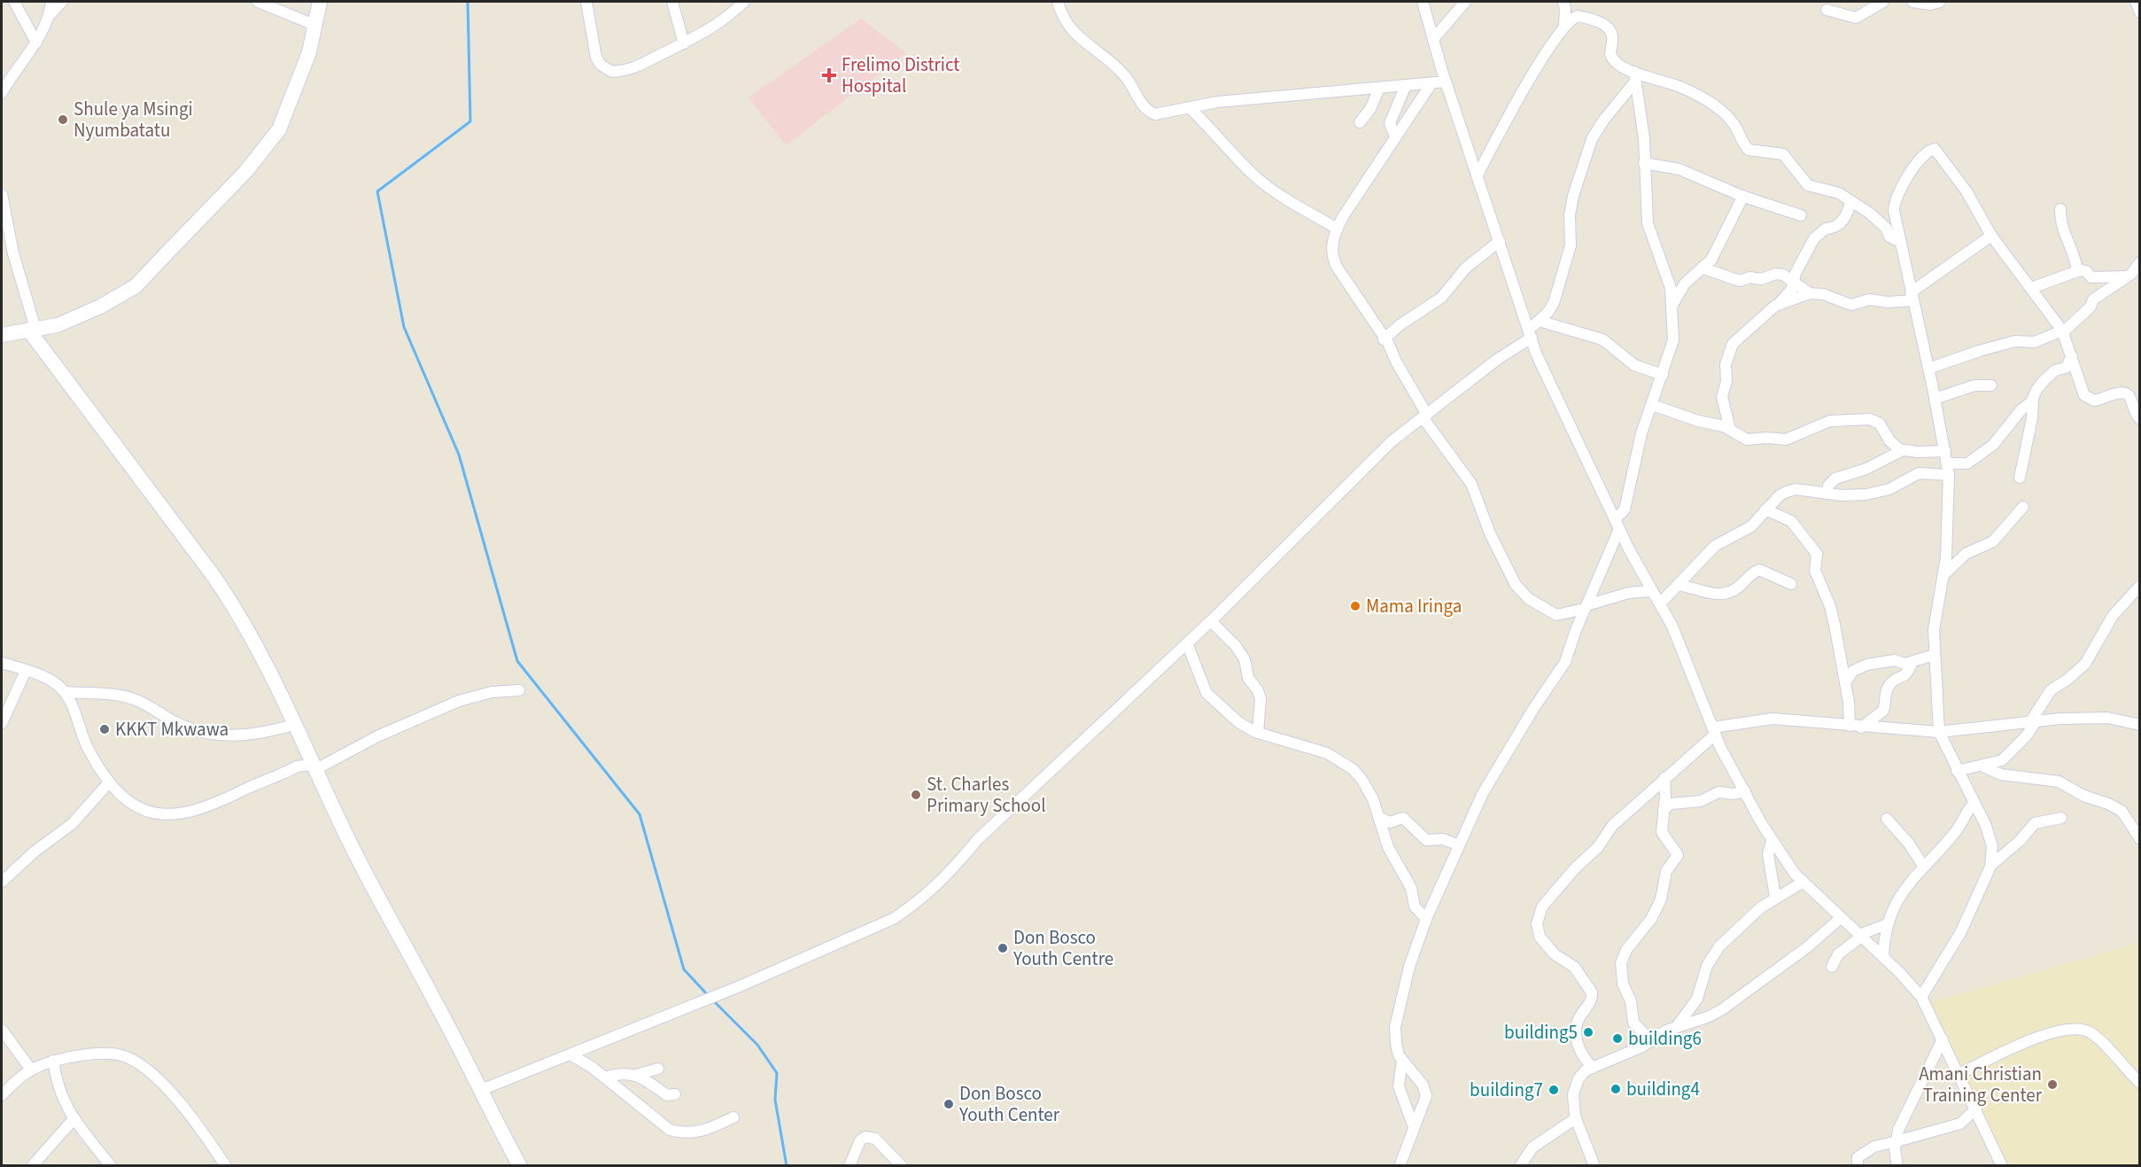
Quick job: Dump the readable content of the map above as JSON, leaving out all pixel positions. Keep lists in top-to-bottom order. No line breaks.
{"places":{"health":["Frelimo District Hospital"],"other":["Shule ya Msingi Nyumbatatu","Mama Iringa","KKKT Mkwawa","St. Charles Primary School","Don Bosco Youth Centre","building5","building6","Amani Christian Training Center","building4","building7","Don Bosco Youth Center"]}}
